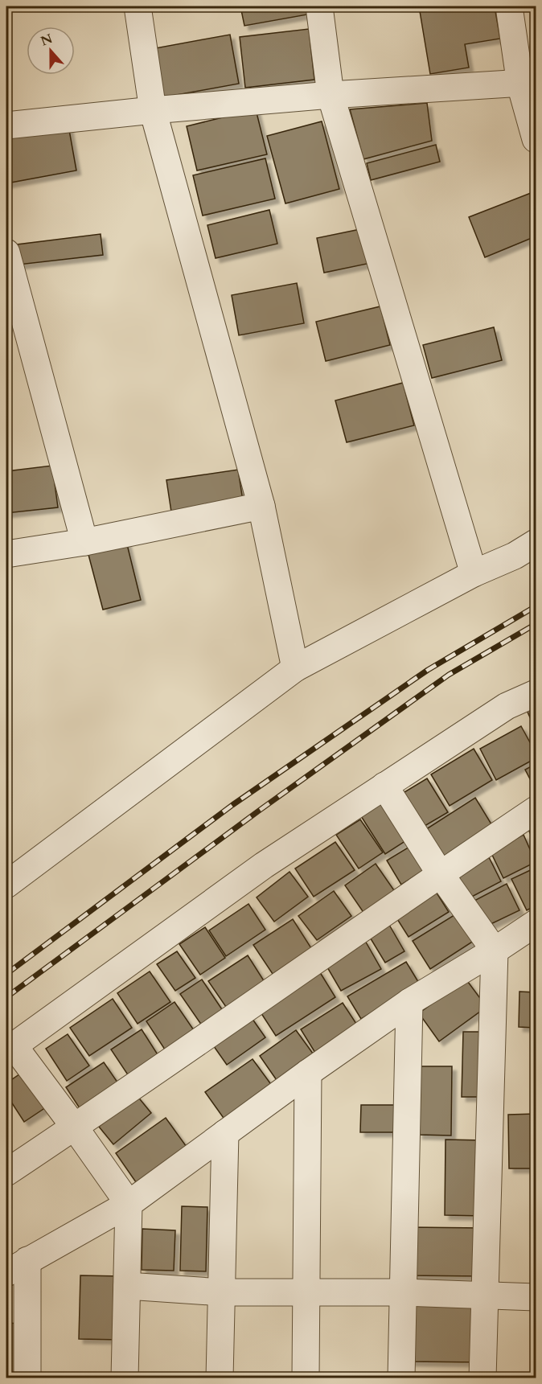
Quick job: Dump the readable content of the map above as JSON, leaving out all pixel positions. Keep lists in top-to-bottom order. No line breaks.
{"north":"top"}
